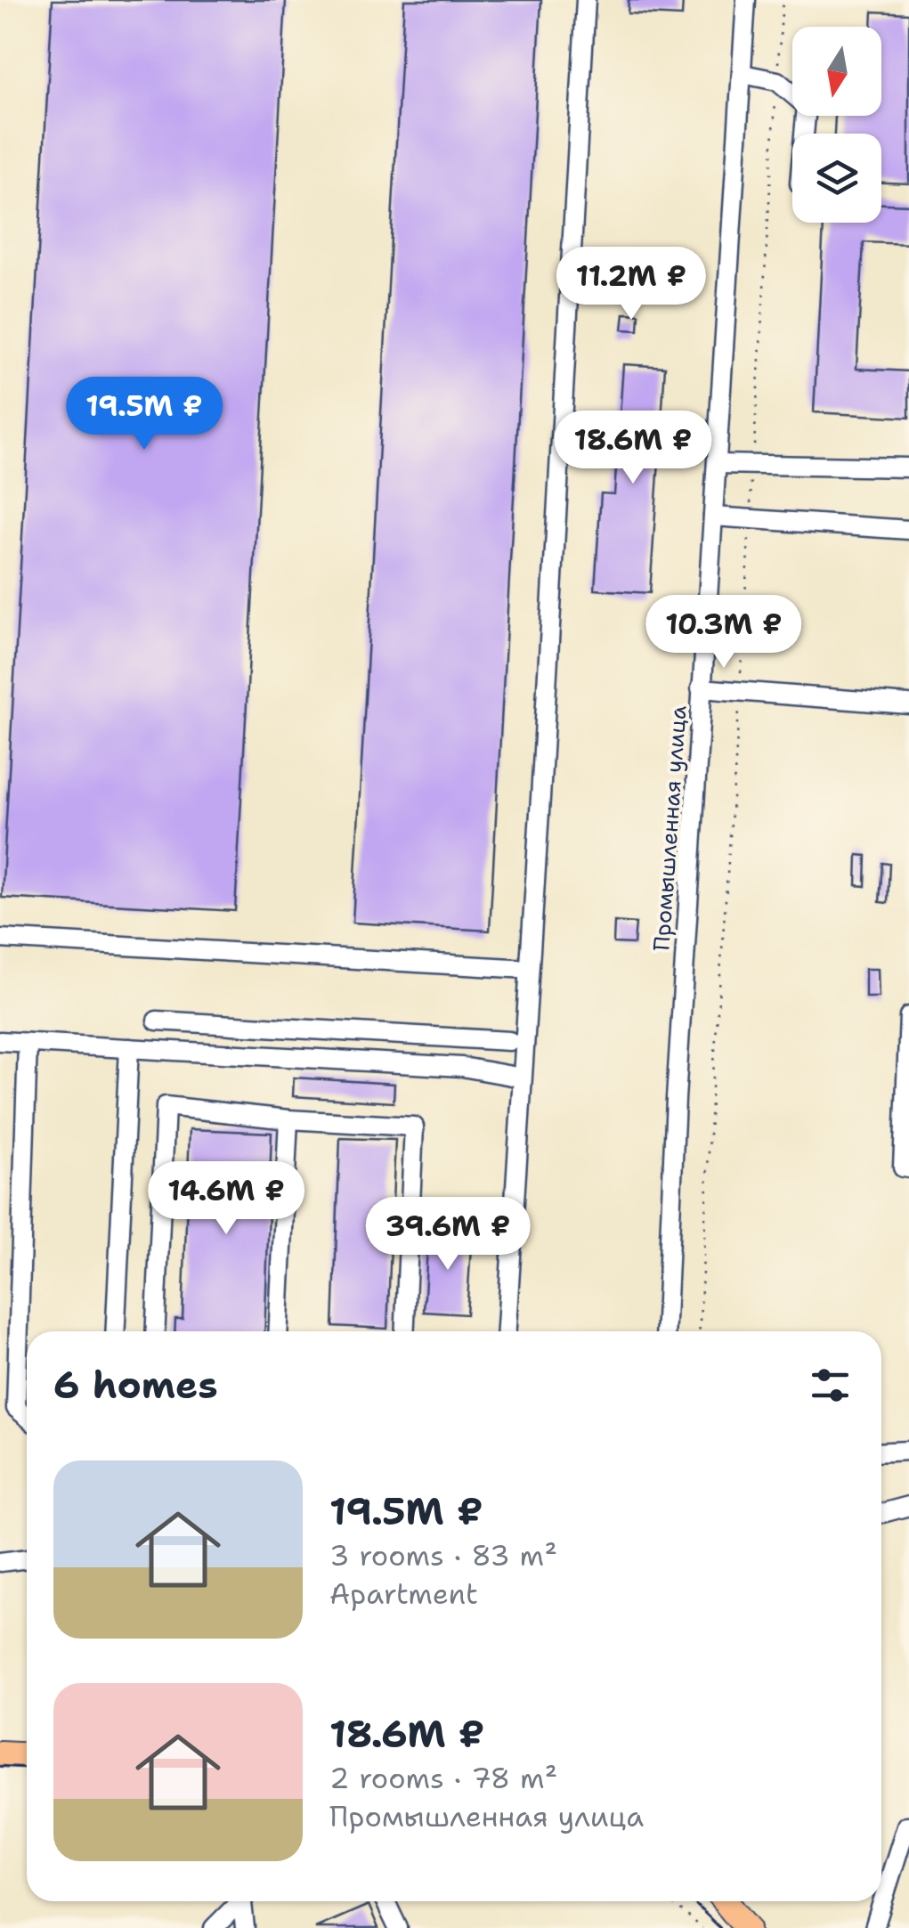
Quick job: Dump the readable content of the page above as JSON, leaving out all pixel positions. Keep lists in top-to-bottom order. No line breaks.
{"streets":{"street":["Промышленная улица"]},"north":"bottom","page":{"price":["11.2M ₽","19.5M ₽","18.6M ₽","10.3M ₽","14.6M ₽","39.6M ₽"],"heading":"6 homes","list":[{"name":"19.5M ₽","note":"3 rooms · 83 m² · Apartment"},{"name":"18.6M ₽","note":"2 rooms · 78 m² · Промышленная улица"}]}}
